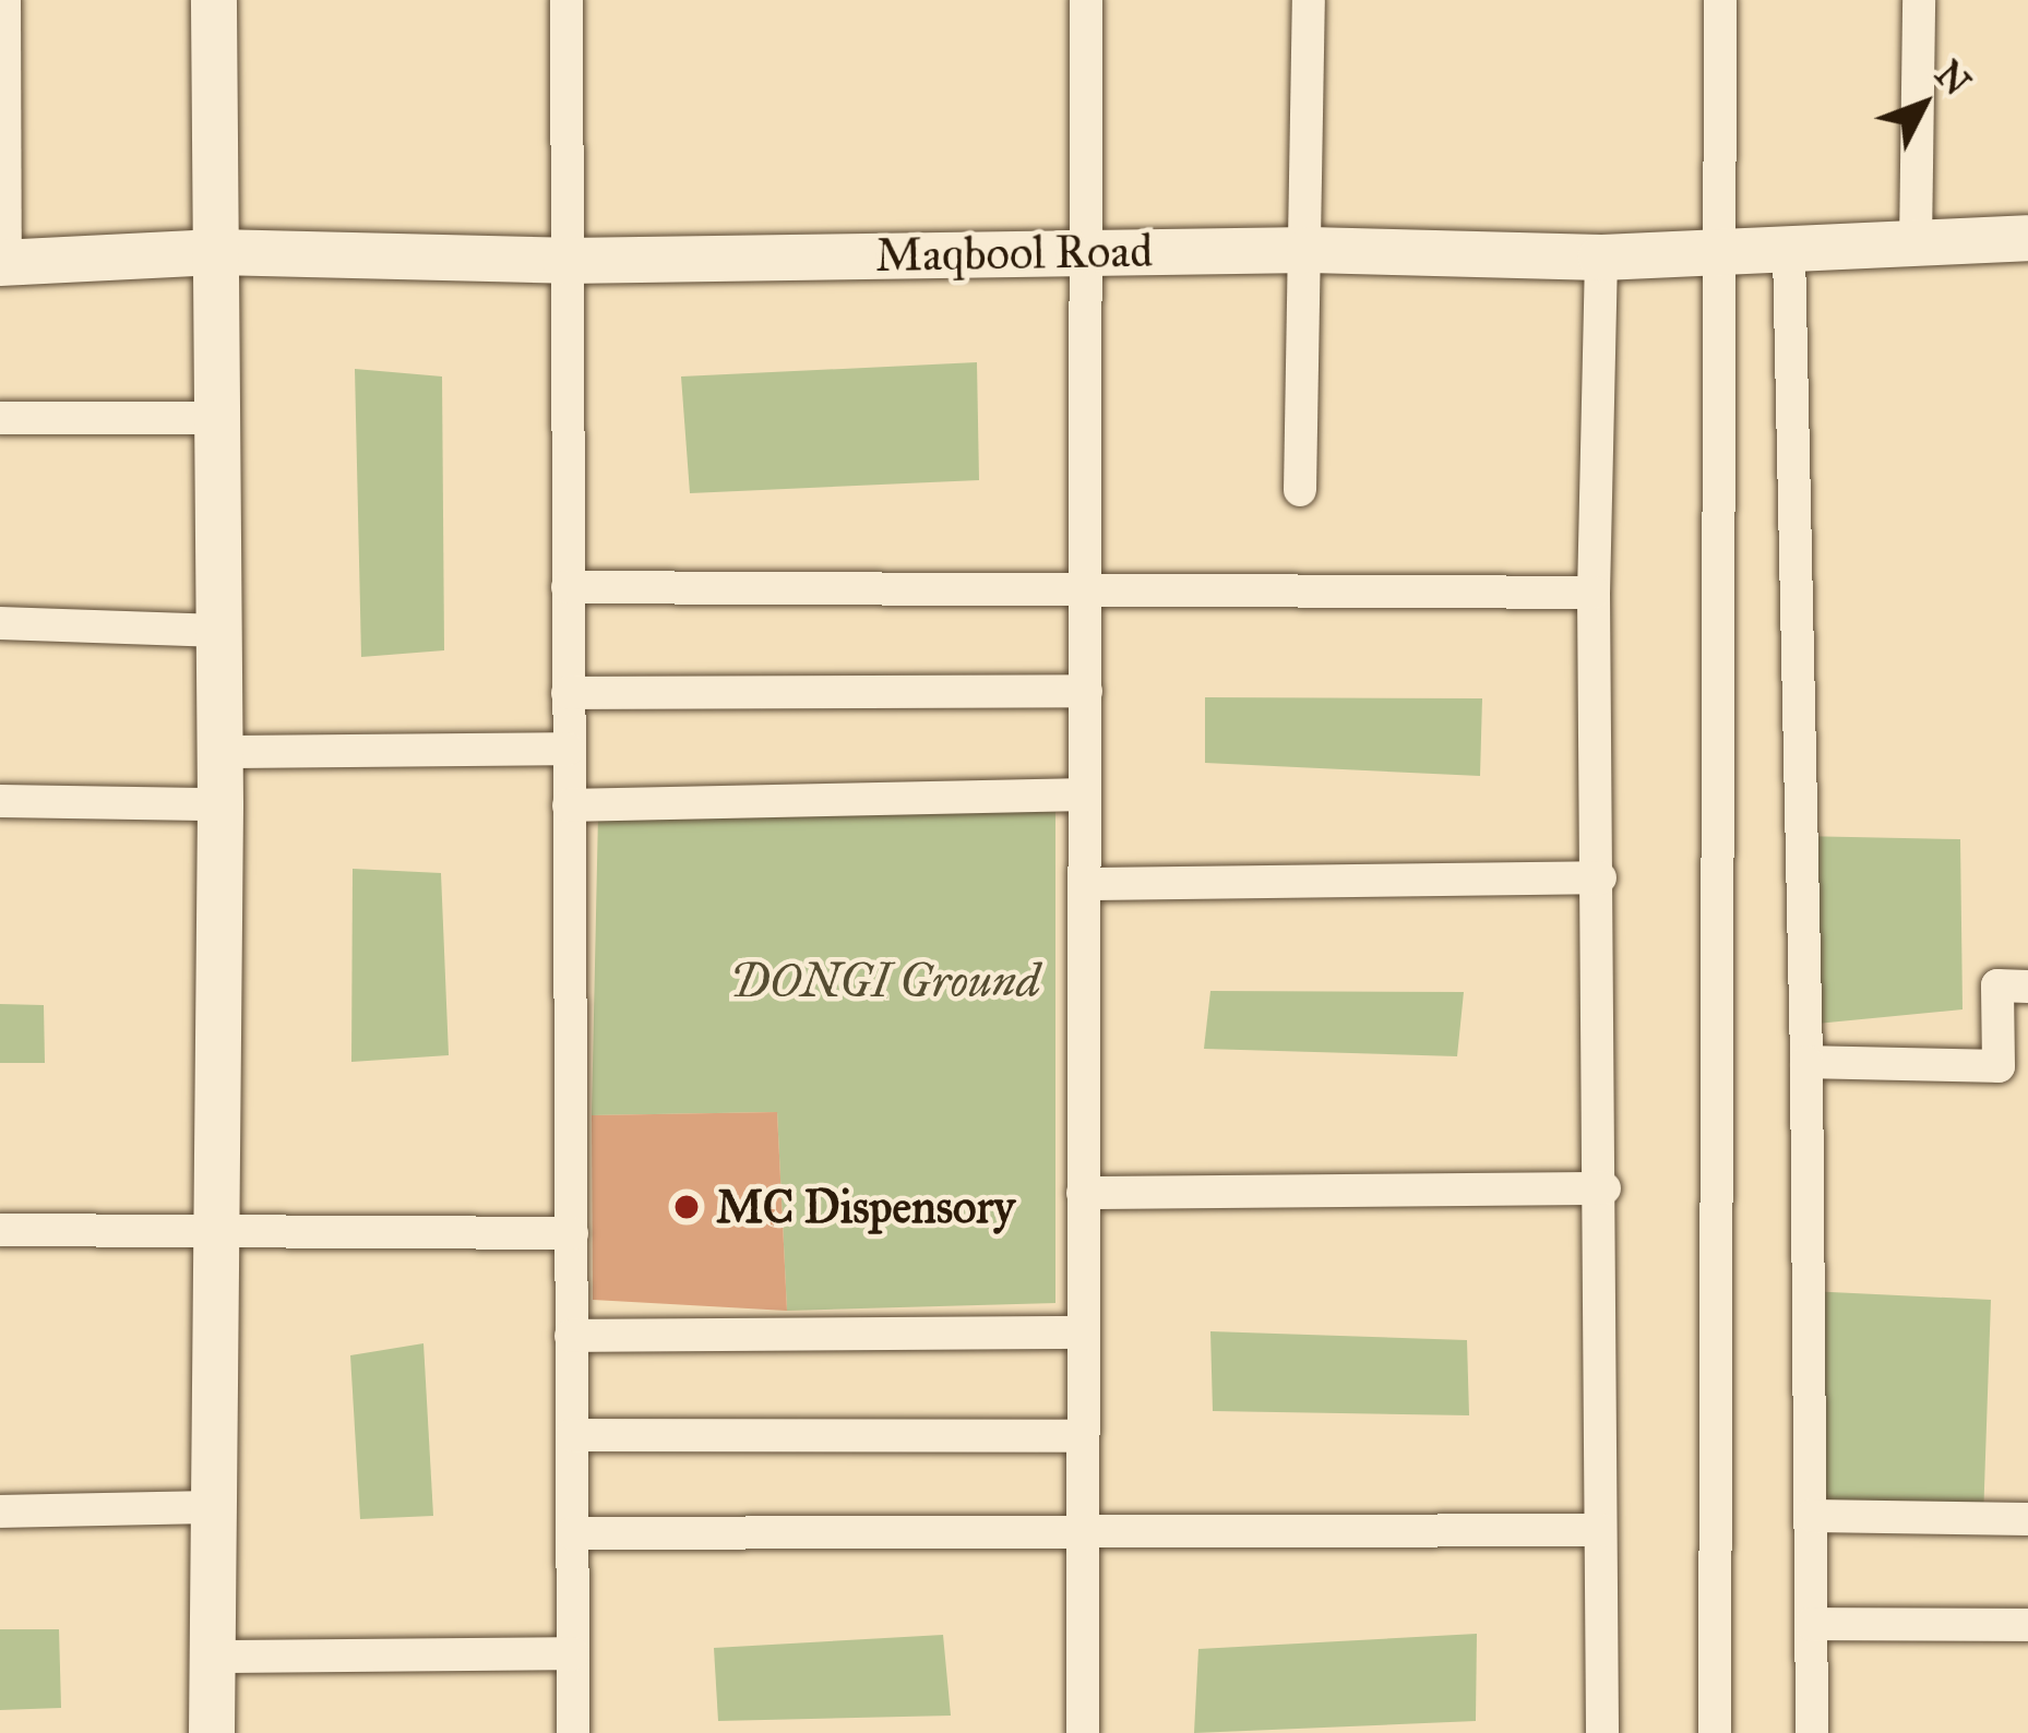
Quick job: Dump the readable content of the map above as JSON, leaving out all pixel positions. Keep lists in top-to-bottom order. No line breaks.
{"streets":{"street":["Maqbool Road"]},"parks":["DONGI Ground"],"places":["MC Dispensory"],"north":"top right"}
